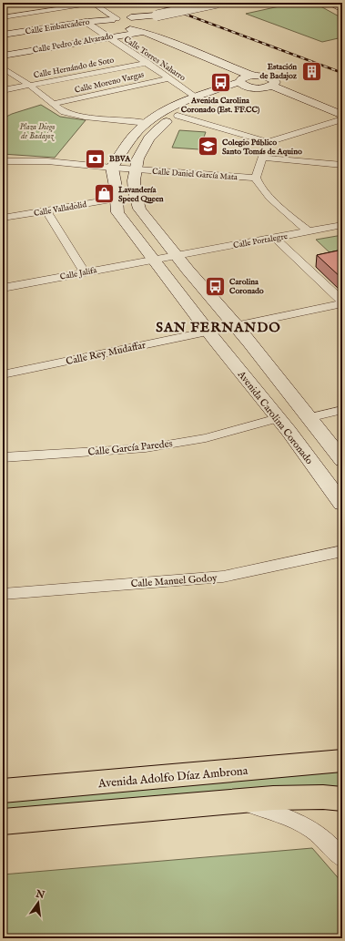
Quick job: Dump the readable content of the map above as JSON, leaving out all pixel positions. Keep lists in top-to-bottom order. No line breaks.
{"streets":{"highway":["Avenida Adolfo Díaz Ambrona"],"main road":["Calle Embarcadero","Calle Pedro de Alvarado","Avenida Carolina Coronado"],"street":["Calle Torres Naharro","Calle Hernándo de Soto","Calle Moreno Vargas","Calle Daniel García Mata","Calle Valladolid","Calle Portalegre","Calle Jalifa","Calle Rey Mudaffar","Calle García Paredes","Calle Manuel Godoy"]},"crossings":[["Calle Embarcadero","Calle Torres Naharro"],["Calle Pedro de Alvarado","Calle Torres Naharro"],["Calle Torres Naharro","Calle Hernándo de Soto"],["Calle Torres Naharro","Calle Moreno Vargas"],["Calle Valladolid","Avenida Carolina Coronado"],["Calle Jalifa","Avenida Carolina Coronado"],["Calle Rey Mudaffar","Avenida Carolina Coronado"],["Avenida Carolina Coronado","Calle García Paredes"]],"districts":["SAN FERNANDO"],"parks":["Plaza Diego de Badajoz"],"places":{"building":["Estación de Badajoz"],"bus stop":["Avenida Carolina Coronado (Est. FF.CC)","Carolina Coronado"],"school or university":["Colegio Público Santo Tomás de Aquino"],"bank":["BBVA"],"shop":["Lavandería Speed Queen"]},"north":"top"}
